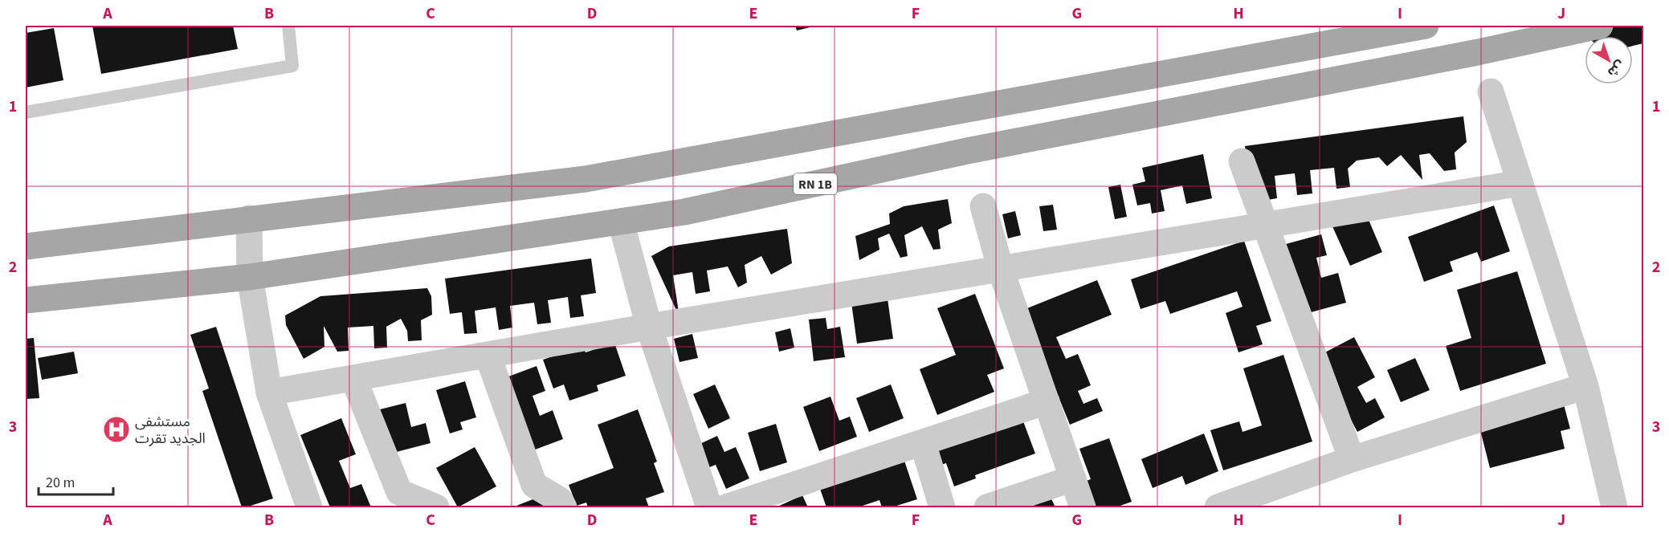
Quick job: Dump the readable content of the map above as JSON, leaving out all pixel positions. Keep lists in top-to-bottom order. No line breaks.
{"streets":{"main road":["RN 1B"]},"places":{"hospital":["مستشفى الجديد تقرت"]},"scale_bar":"20 m","north":"bottom right","grid":{"columns":["A","B","C","D","E","F","G","H","I","J"],"rows":["1","2","3"]}}
